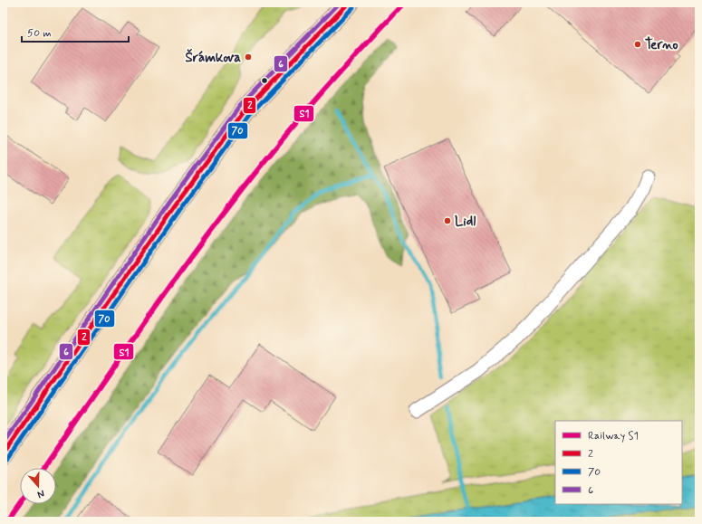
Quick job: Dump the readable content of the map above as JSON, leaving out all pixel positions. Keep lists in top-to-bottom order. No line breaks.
{"places":["Terno","Šrámkova","Lidl"],"lines":["rail line S1","transit line 2","transit line 6","transit line 70"],"legend":["Railway S1","2","70","6"],"scale_bar":"50 m","north":"bottom"}
